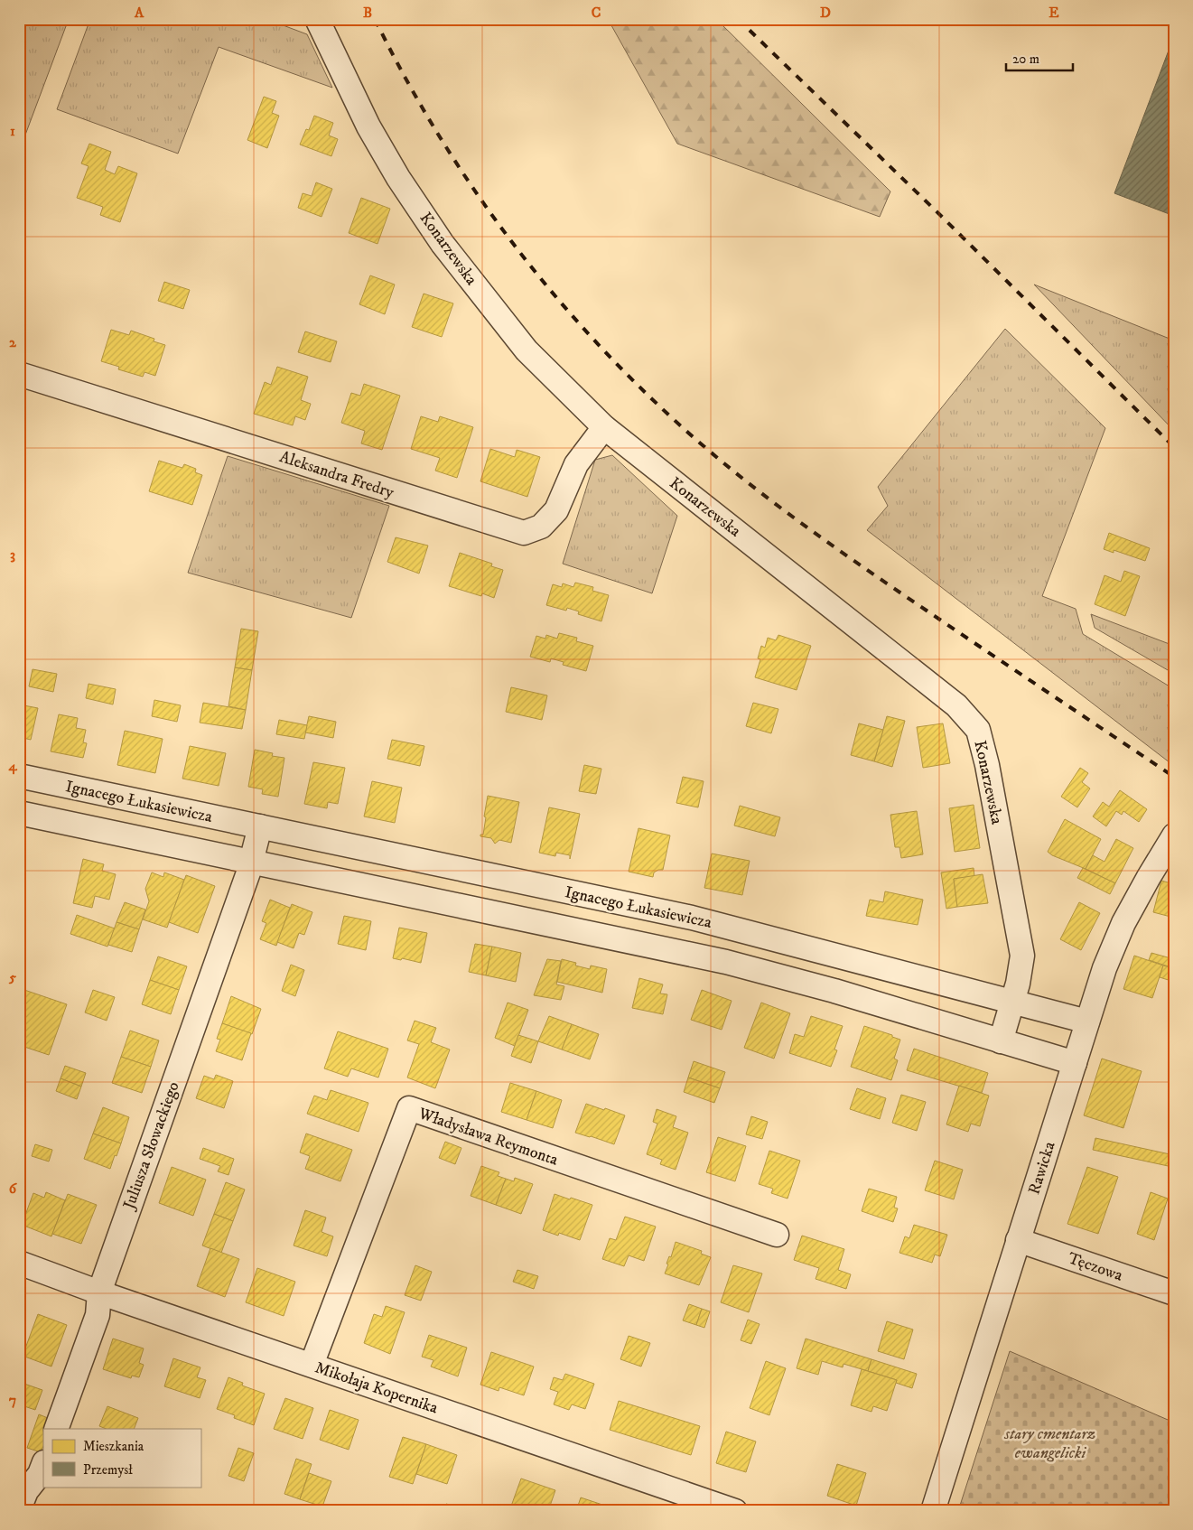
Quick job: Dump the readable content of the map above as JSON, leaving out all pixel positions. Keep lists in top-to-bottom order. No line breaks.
{"streets":{"street":["Konarzewska","Aleksandra Fredry","Ignacego Łukasiewicza","Władysława Reymonta","Juliusza Słowackiego","Rawicka","Tęczowa","Mikołaja Kopernika"]},"crossings":[["Konarzewska","Aleksandra Fredry"],["Konarzewska","Ignacego Łukasiewicza"],["Ignacego Łukasiewicza","Rawicka"],["Władysława Reymonta","Mikołaja Kopernika"],["Juliusza Słowackiego","Mikołaja Kopernika"],["Rawicka","Tęczowa"]],"parks":["stary cmentarz ewangelicki"],"legend":["Mieszkania","Przemysł"],"scale_bar":"20 m","grid":{"columns":["A","B","C","D","E"],"rows":["1","2","3","4","5","6","7"]}}
